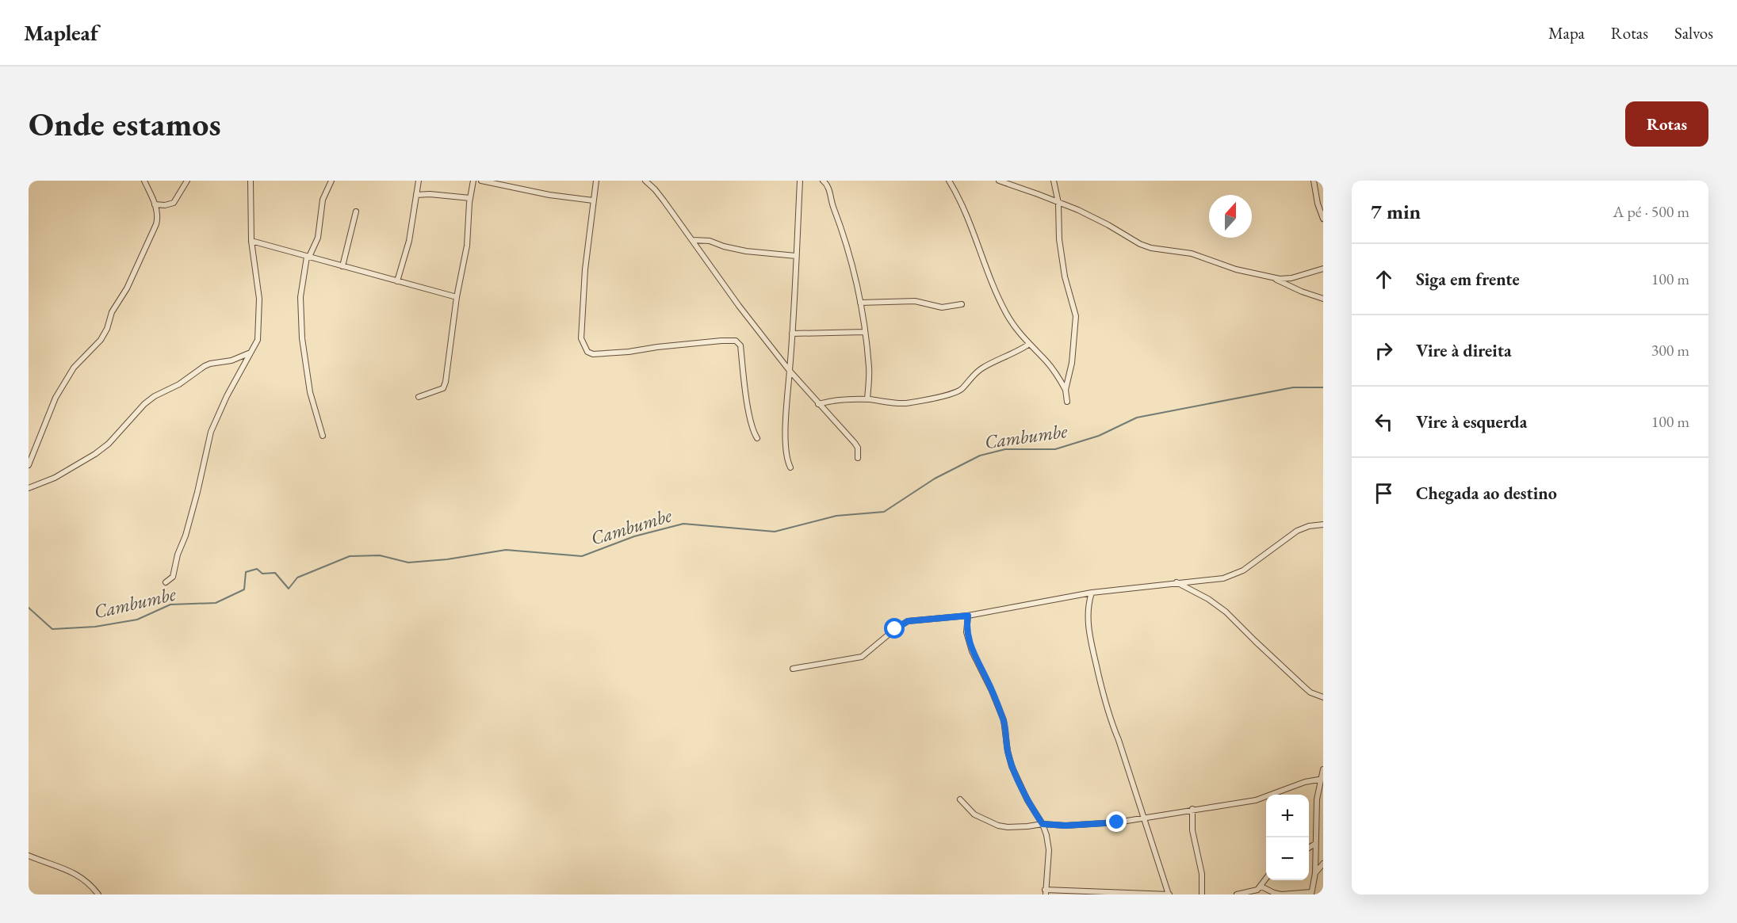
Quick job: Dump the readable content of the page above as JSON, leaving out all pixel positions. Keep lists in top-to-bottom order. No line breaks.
{"water":["Cambumbe"],"north":"top","page":{"header":"Mapleaf","nav":["Mapa","Rotas","Salvos"],"buttons":"Rotas","title":"Onde estamos","heading":["7 min","A pé · 500 m"],"list":[["Siga em frente","100 m"],["Vire à direita","300 m"],["Vire à esquerda","100 m"],"Chegada ao destino"],"map_buttons":["+","−"]}}
